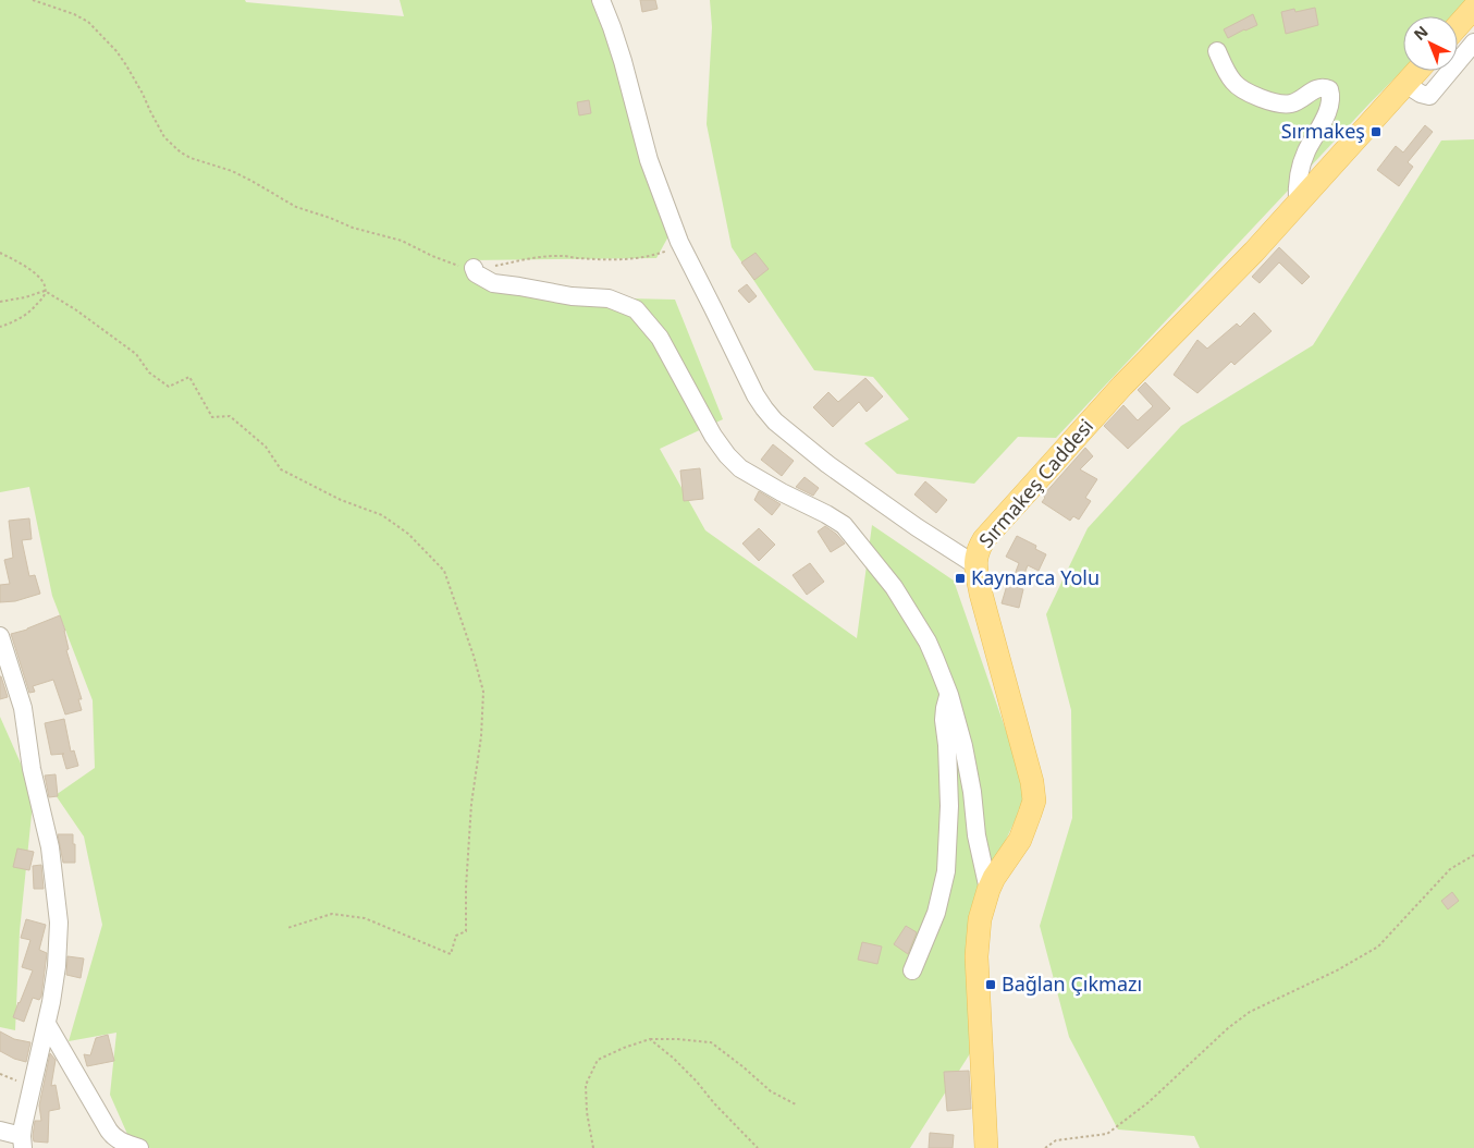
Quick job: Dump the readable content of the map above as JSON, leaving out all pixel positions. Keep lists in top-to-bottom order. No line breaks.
{"streets":{"main road":["Sırmakeş Caddesi"]},"places":{"transit":["Sırmakeş","Kaynarca Yolu","Bağlan Çıkmazı"]},"north":"top left"}
